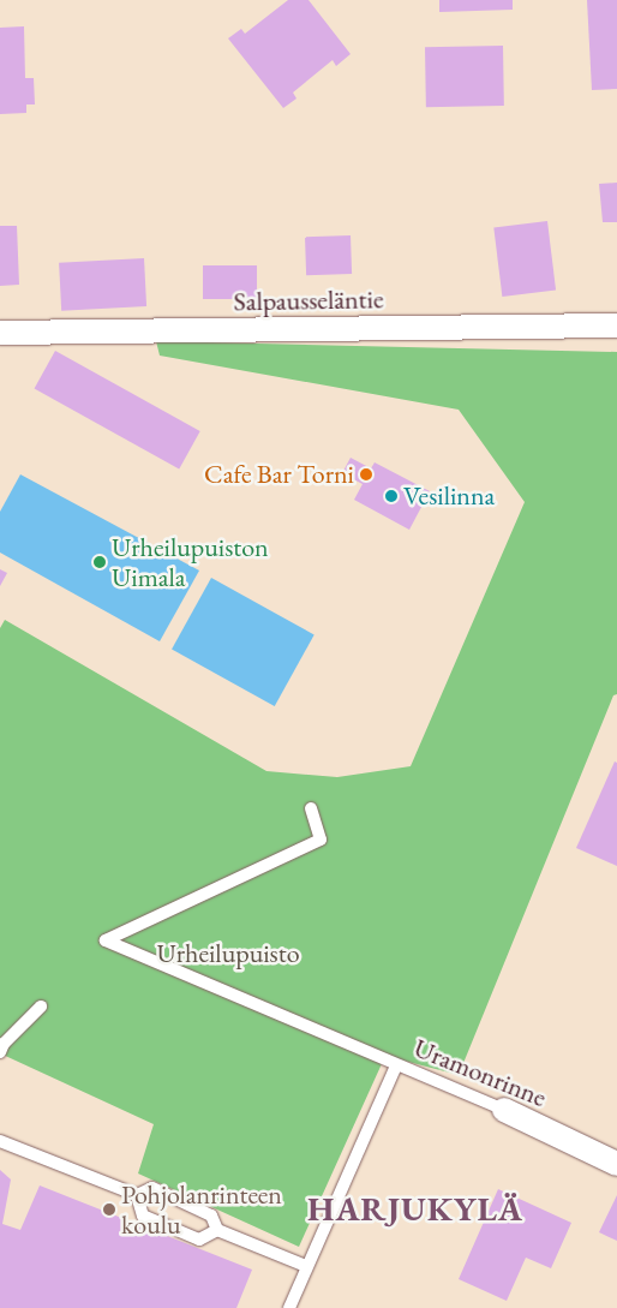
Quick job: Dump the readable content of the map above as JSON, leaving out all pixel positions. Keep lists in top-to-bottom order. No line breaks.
{"streets":{"street":["Salpausseläntie","Uramonrinne"]},"districts":["HARJUKYLÄ"],"parks":["Urheilupuisto"],"places":["Cafe Bar Torni","Vesilinna","Urheilupuiston Uimala","Pohjolanrinteen koulu"]}
